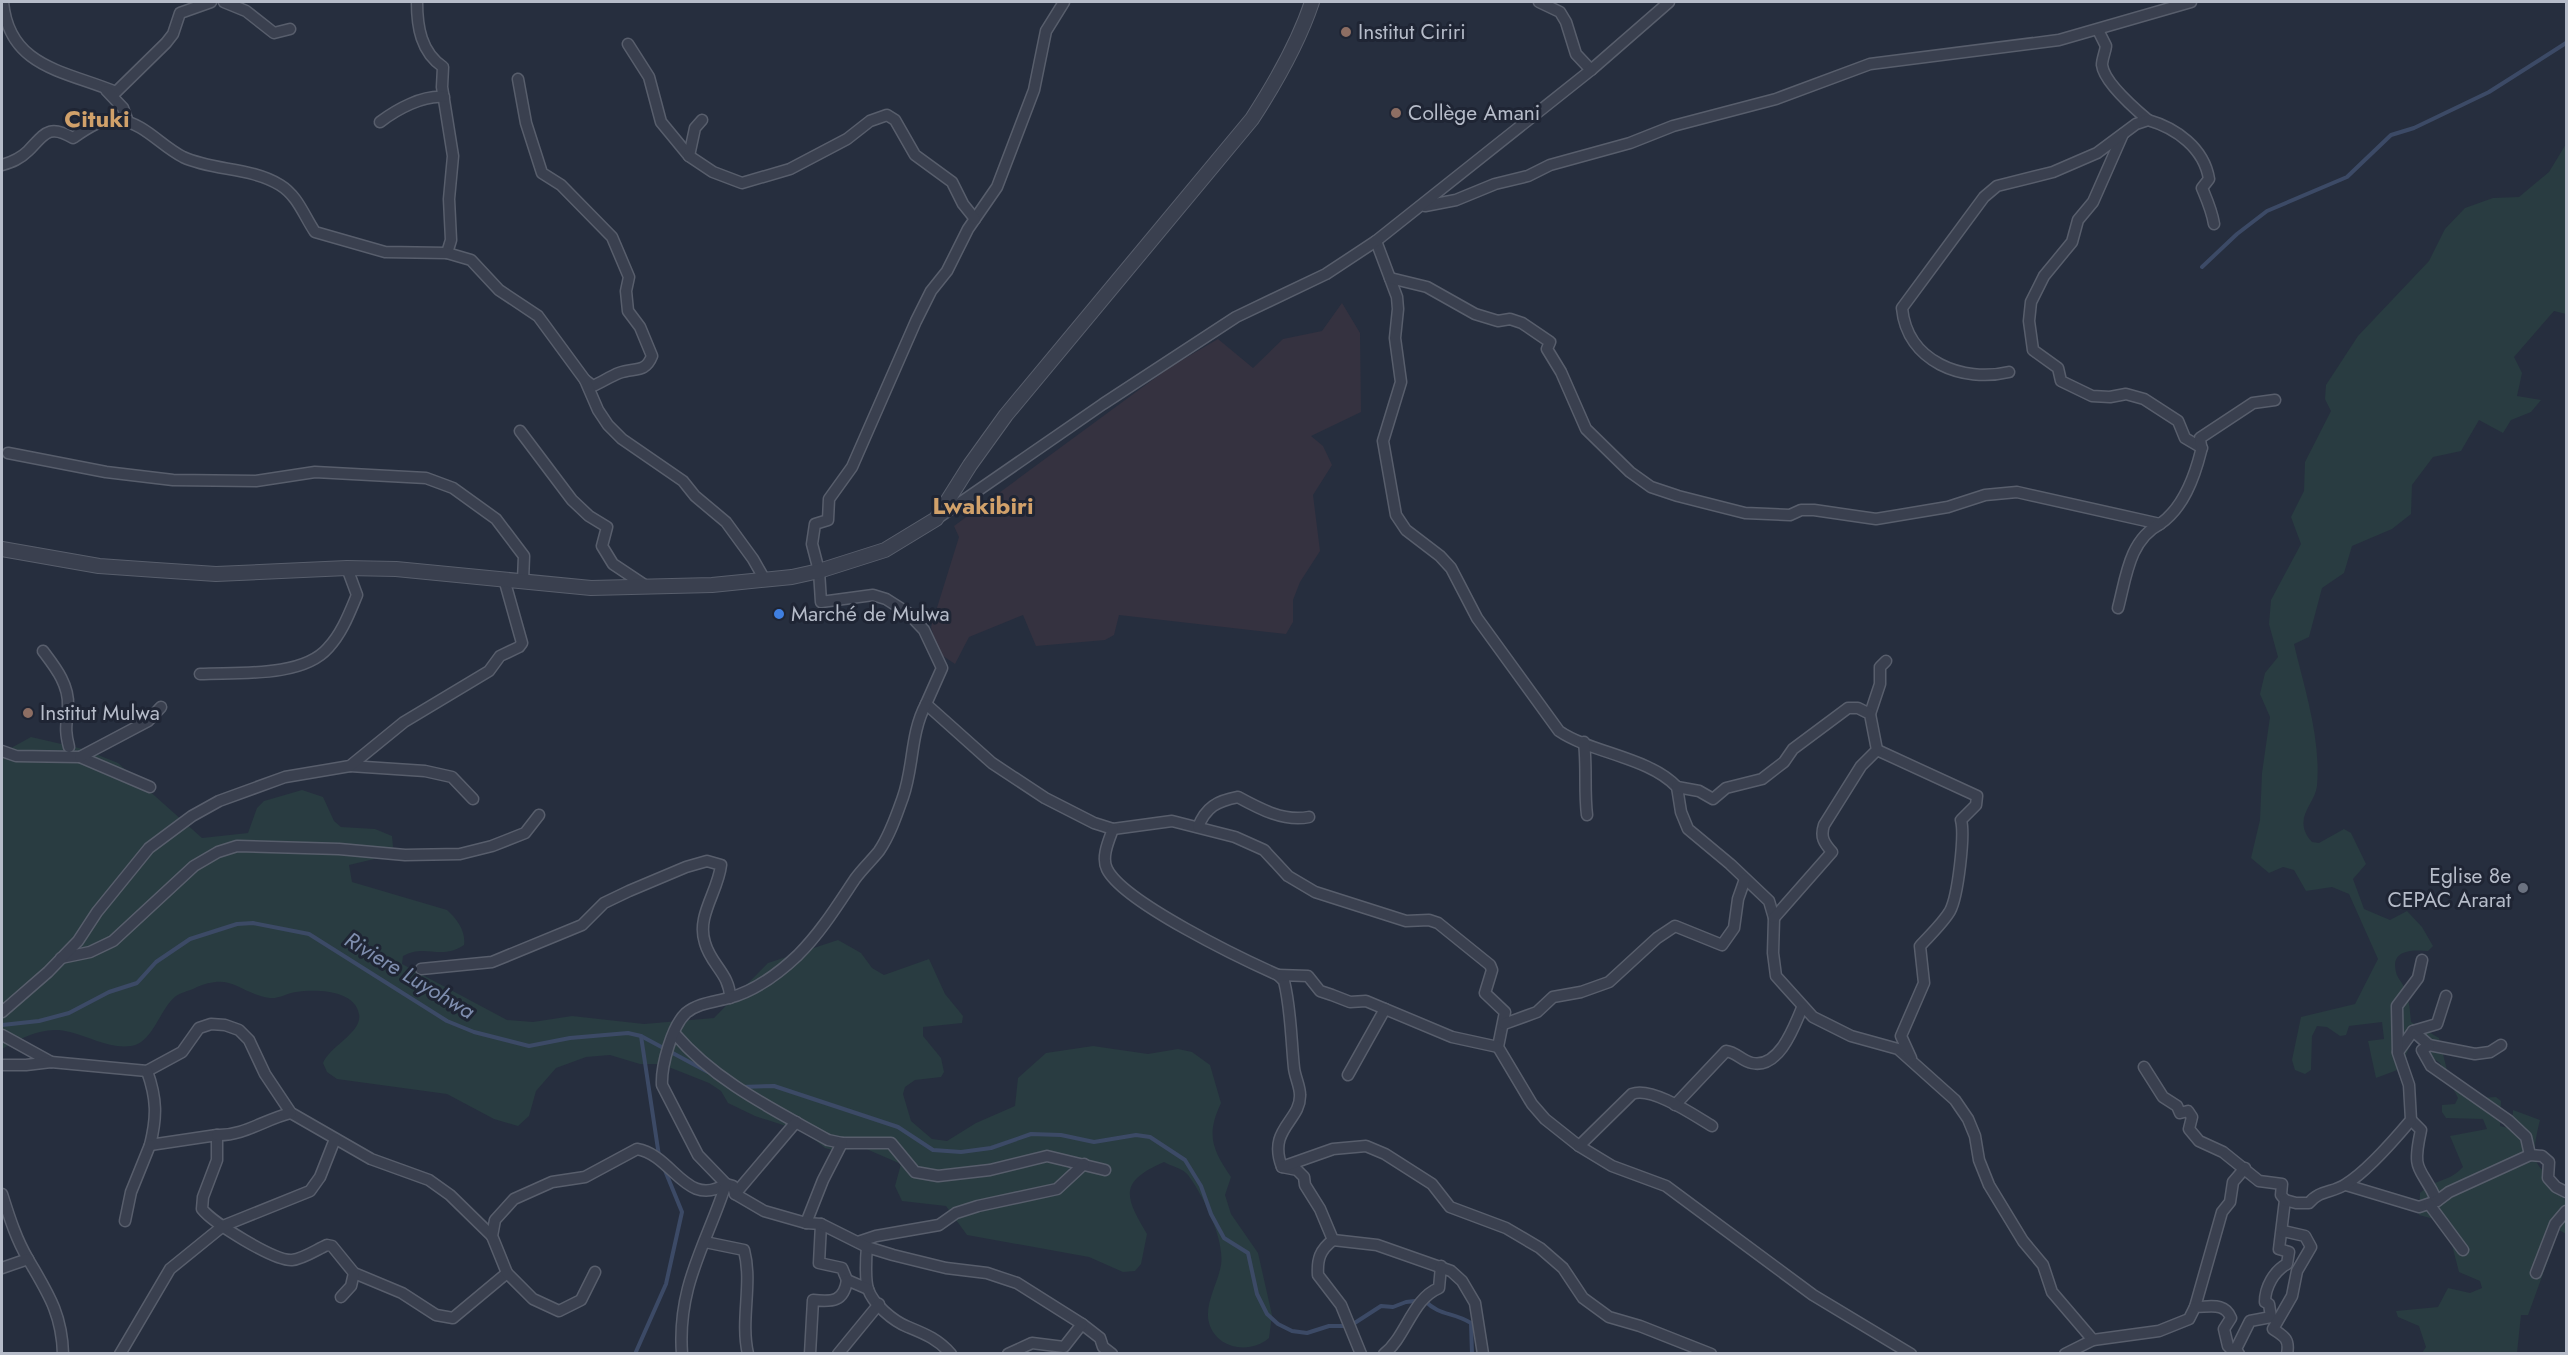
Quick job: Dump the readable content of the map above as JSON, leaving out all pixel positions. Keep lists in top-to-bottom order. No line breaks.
{"districts":["Cituki","Lwakibiri"],"water":["Riviere Luyohwa"],"places":["Institut Ciriri","Collège Amani","Marché de Mulwa","Institut Mulwa","Eglise 8e CEPAC Ararat"]}
